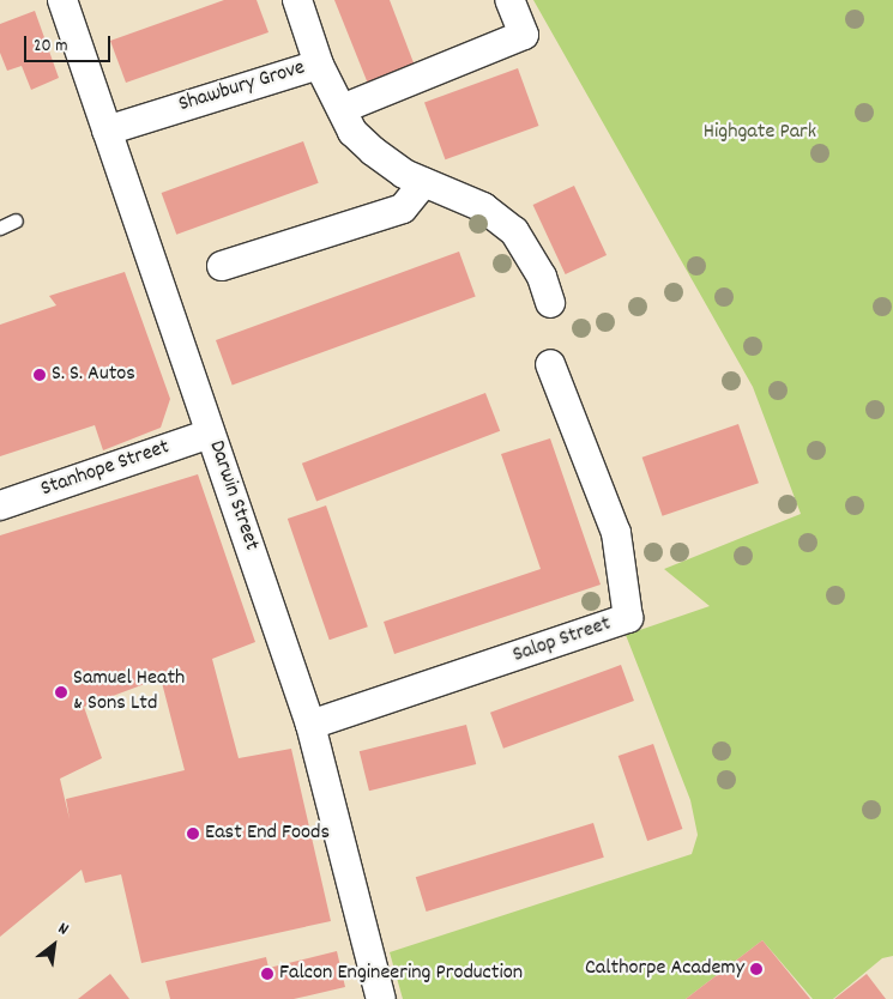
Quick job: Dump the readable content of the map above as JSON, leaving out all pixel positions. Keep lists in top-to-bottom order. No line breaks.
{"streets":{"street":["Shawbury Grove","Stanhope Street","Darwin Street","Salop Street"]},"crossings":[["Shawbury Grove","Darwin Street"],["Stanhope Street","Darwin Street"],["Darwin Street","Salop Street"]],"parks":["Highgate Park"],"places":["S. S. Autos","Samuel Heath & Sons Ltd","East End Foods","Calthorpe Academy","Falcon Engineering Production"],"scale_bar":"20 m","north":"top right"}
